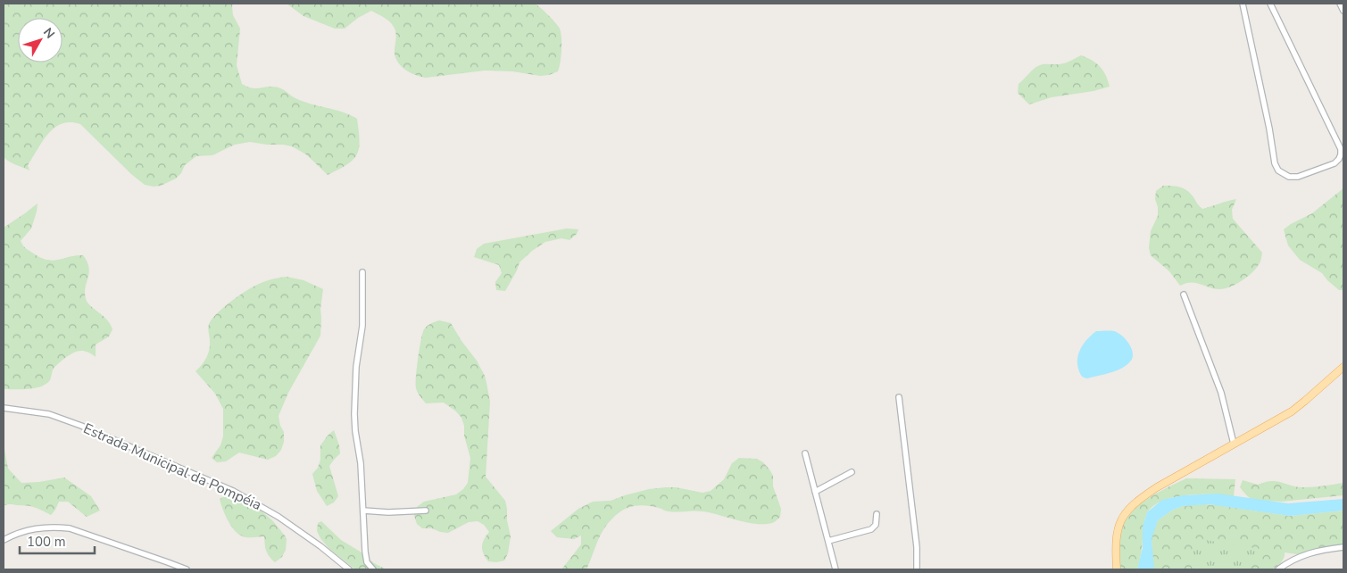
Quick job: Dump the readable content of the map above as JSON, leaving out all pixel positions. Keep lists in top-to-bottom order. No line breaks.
{"streets":{"street":["Estrada Municipal da Pompéia"]},"scale_bar":"100 m","north":"top right"}
